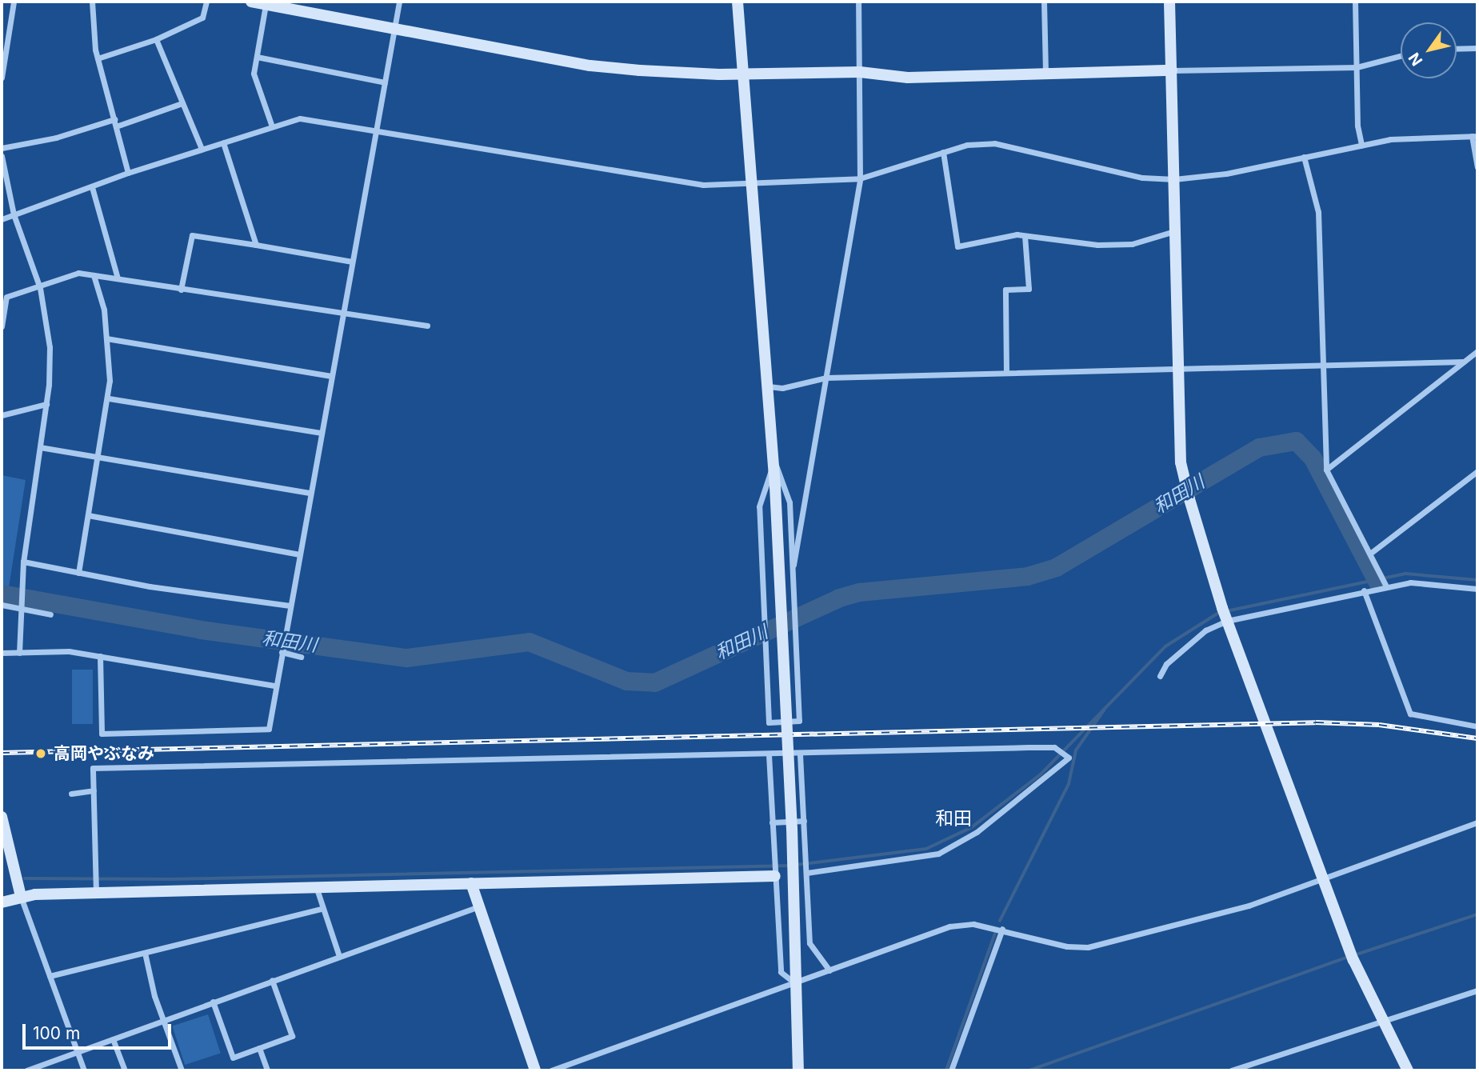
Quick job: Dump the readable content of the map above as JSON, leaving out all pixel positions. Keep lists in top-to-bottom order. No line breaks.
{"districts":["和田"],"water":["和田川"],"places":["高岡やぶなみ"],"scale_bar":"100 m","north":"bottom left"}
